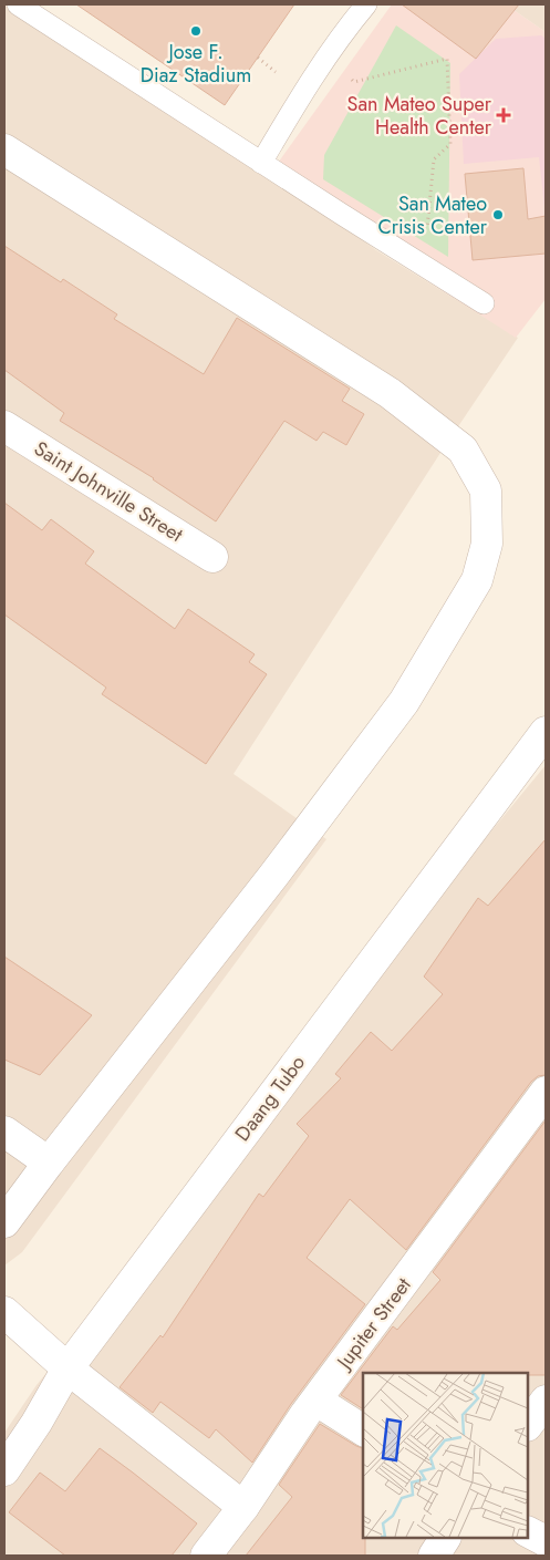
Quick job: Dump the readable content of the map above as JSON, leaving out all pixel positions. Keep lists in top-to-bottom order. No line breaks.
{"streets":{"street":["Saint Johnville Street","Daang Tubo","Jupiter Street"]},"places":{"other":["Jose F. Diaz Stadium","San Mateo Crisis Center"],"health":["San Mateo Super Health Center"]}}
